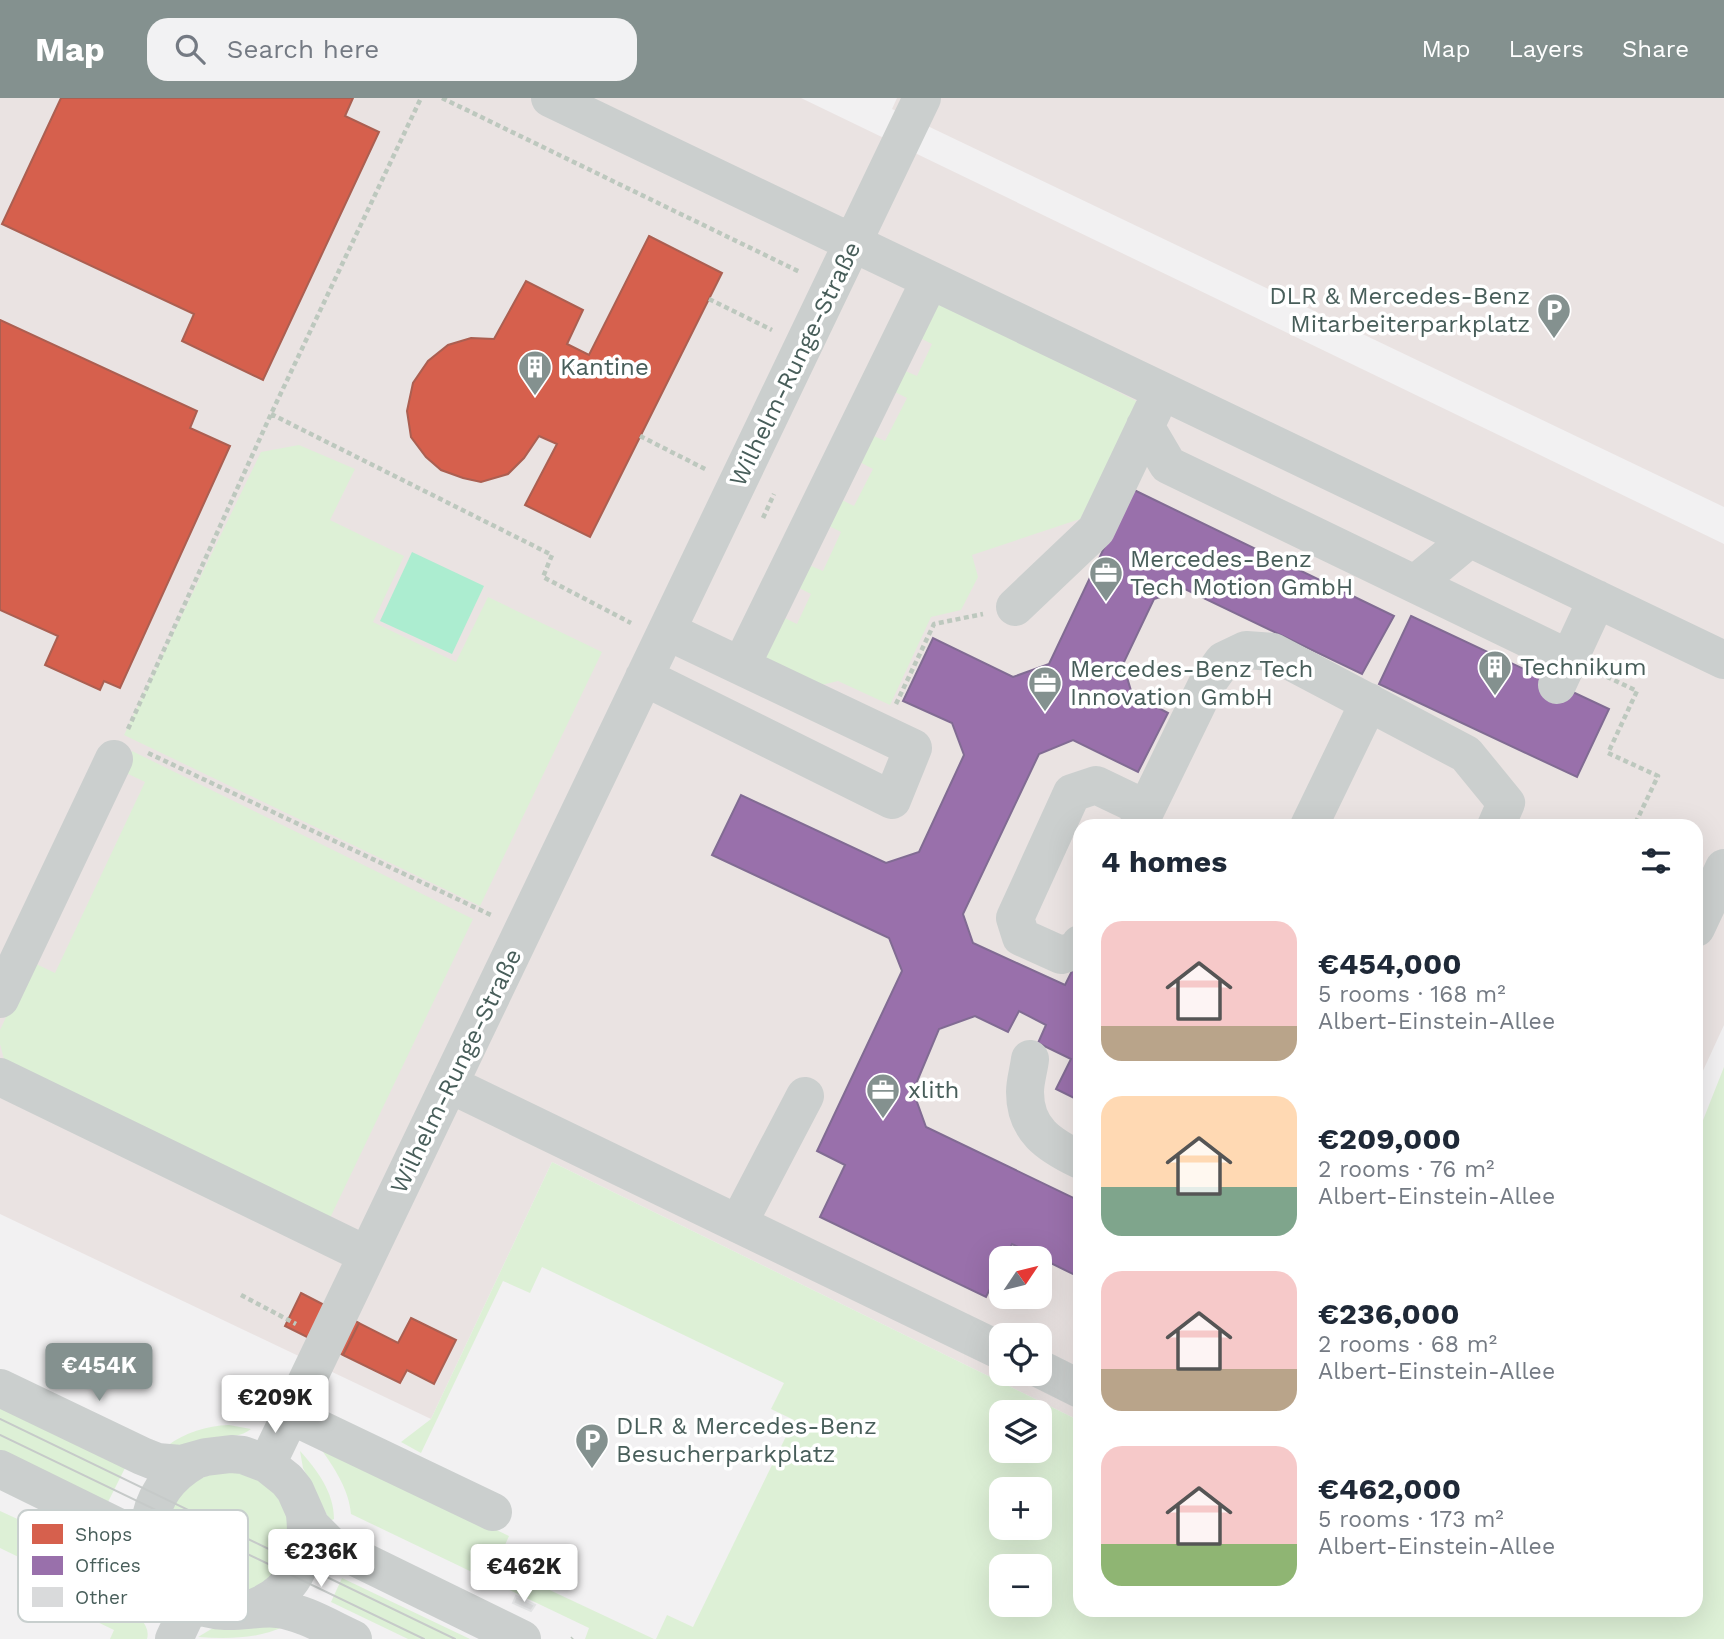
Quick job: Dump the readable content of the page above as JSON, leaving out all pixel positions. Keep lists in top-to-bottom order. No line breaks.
{"streets":{"street":["Wilhelm-Runge-Straße"]},"places":{"parking":["DLR & Mercedes-Benz Mitarbeiterparkplatz","DLR & Mercedes-Benz Besucherparkplatz"],"building":["Kantine","Technikum"],"office":["Mercedes-Benz Tech Motion GmbH","Mercedes-Benz Tech Innovation GmbH","xlith"]},"legend":["Shops","Offices","Other"],"north":"top right","page":{"header":"Map","search":"Search here","nav":["Map","Layers","Share"],"heading":"4 homes","list":[{"name":"€454,000","note":"5 rooms · 168 m² · Albert-Einstein-Allee"},{"name":"€209,000","note":"2 rooms · 76 m² · Albert-Einstein-Allee"},{"name":"€236,000","note":"2 rooms · 68 m² · Albert-Einstein-Allee"},{"name":"€462,000","note":"5 rooms · 173 m² · Albert-Einstein-Allee"}],"map_buttons":["+","−"],"price":["€454K","€209K","€236K","€462K"]}}
